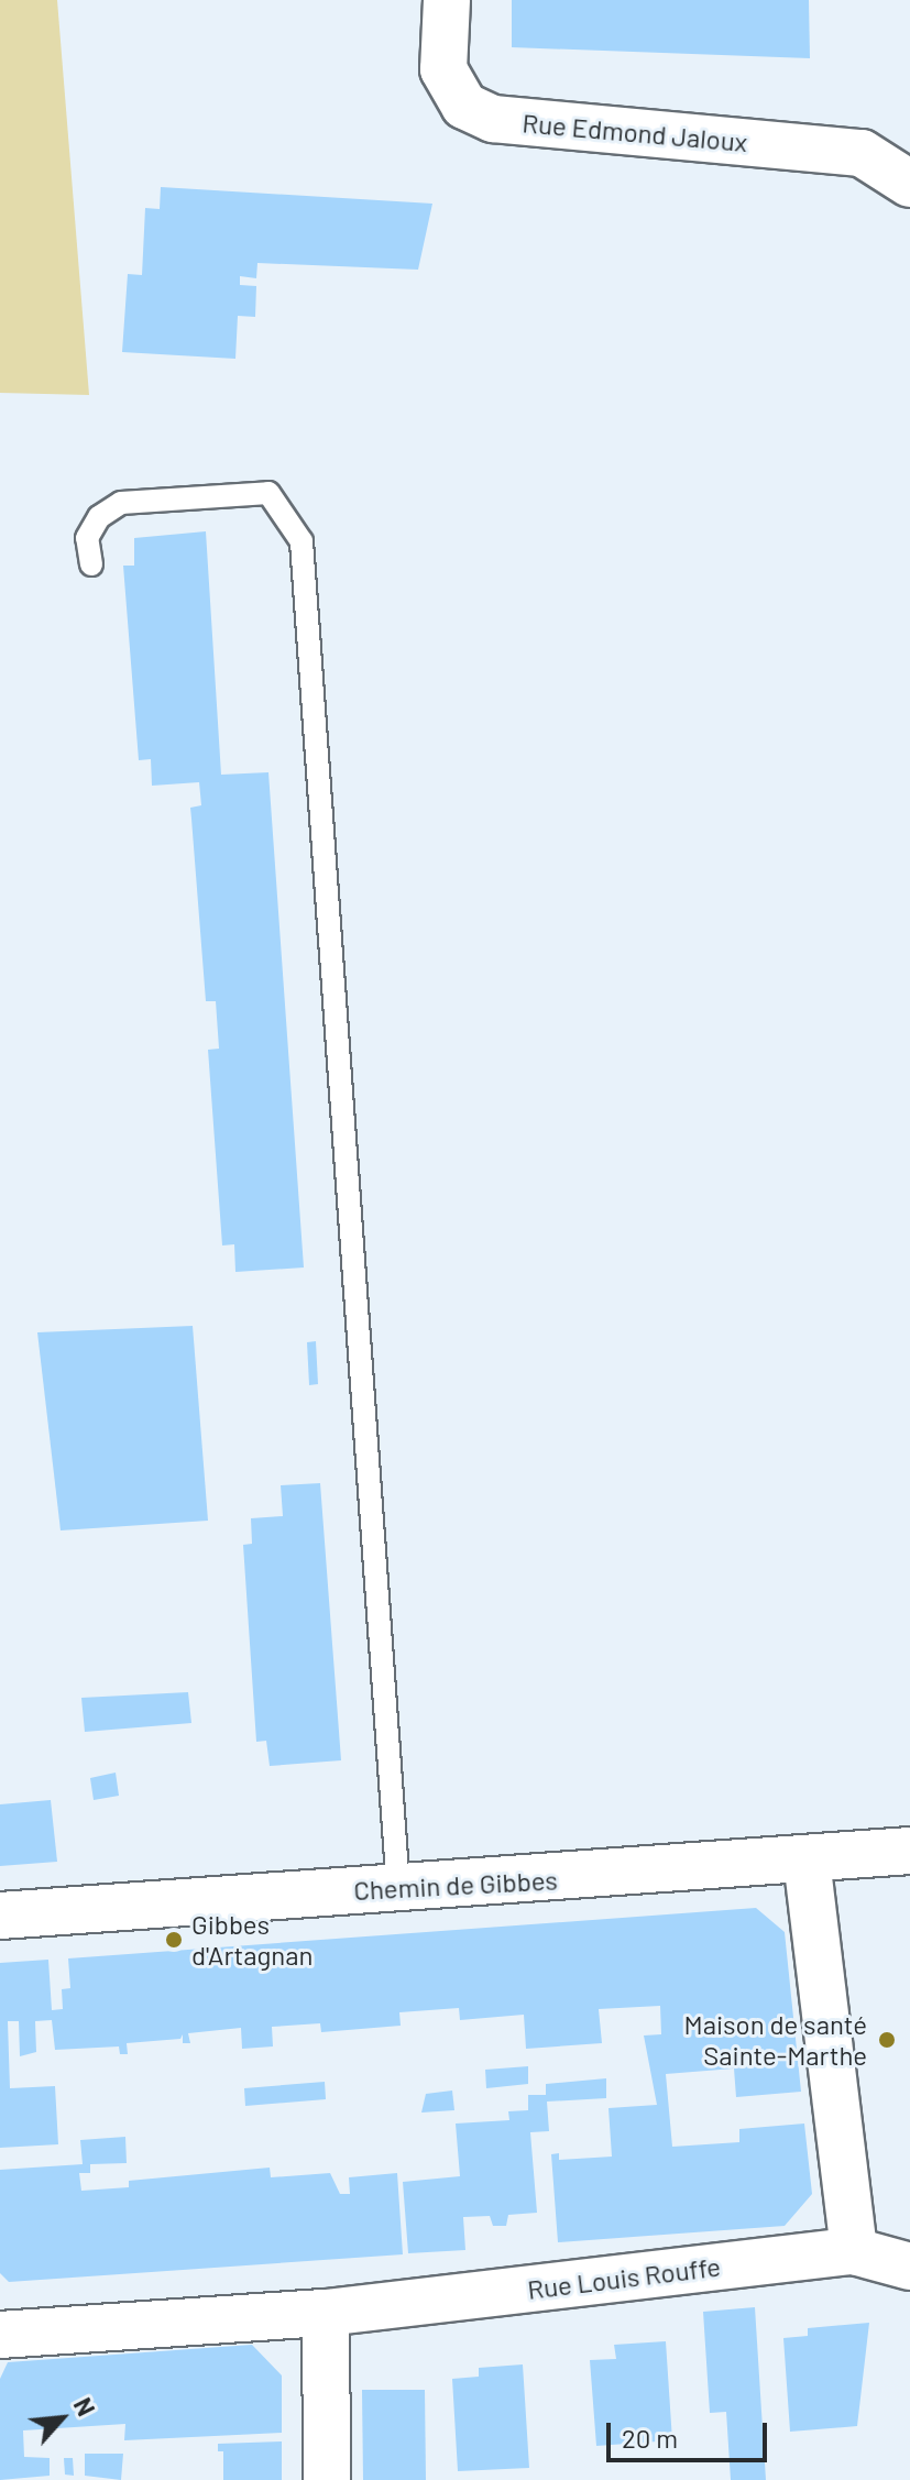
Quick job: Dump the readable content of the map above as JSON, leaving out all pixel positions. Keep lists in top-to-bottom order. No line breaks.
{"streets":{"street":["Rue Edmond Jaloux","Chemin de Gibbes","Rue Louis Rouffe"]},"places":["Gibbes d'Artagnan","Maison de santé Sainte-Marthe"],"scale_bar":"20 m","north":"top right"}
